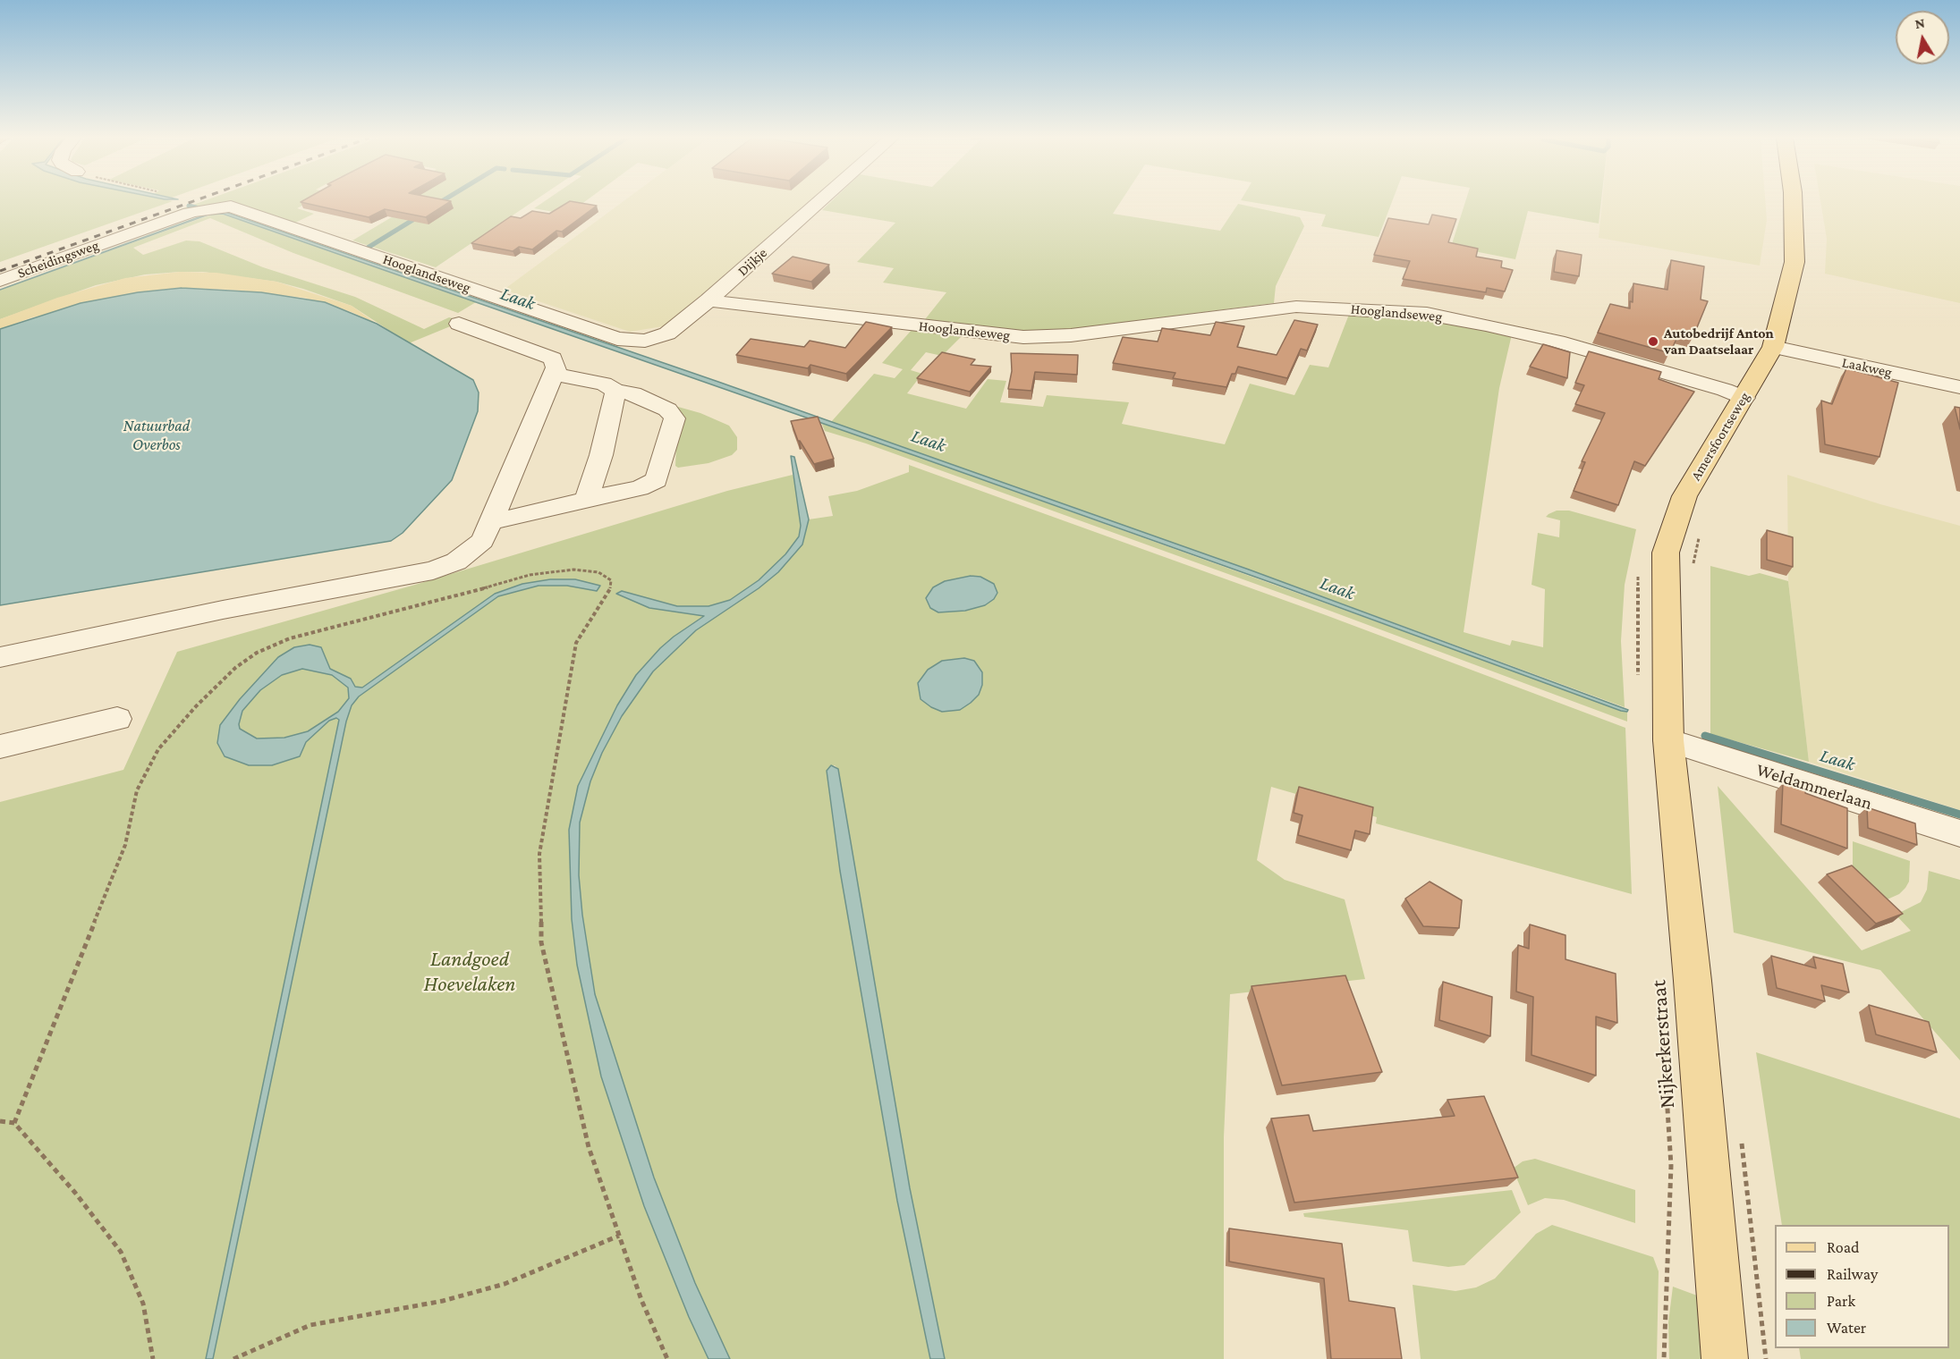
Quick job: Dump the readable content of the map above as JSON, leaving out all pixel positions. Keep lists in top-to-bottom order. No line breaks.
{"streets":{"main road":["Amersfoortseweg","Nijkerkerstraat"],"street":["Scheidingsweg","Dijkje","Hooglandseweg","Laakweg","Weldammerlaan"]},"crossings":[["Scheidingsweg","Hooglandseweg"],["Dijkje","Hooglandseweg"],["Hooglandseweg","Amersfoortseweg"],["Laakweg","Amersfoortseweg"],["Amersfoortseweg","Weldammerlaan"],["Amersfoortseweg","Nijkerkerstraat"],["Weldammerlaan","Nijkerkerstraat"]],"water":["Laak","Natuurbad Overbos"],"parks":["Landgoed Hoevelaken"],"places":["Autobedrijf Anton van Daatselaar"],"legend":["Road","Railway","Park","Water"],"north":"top"}
